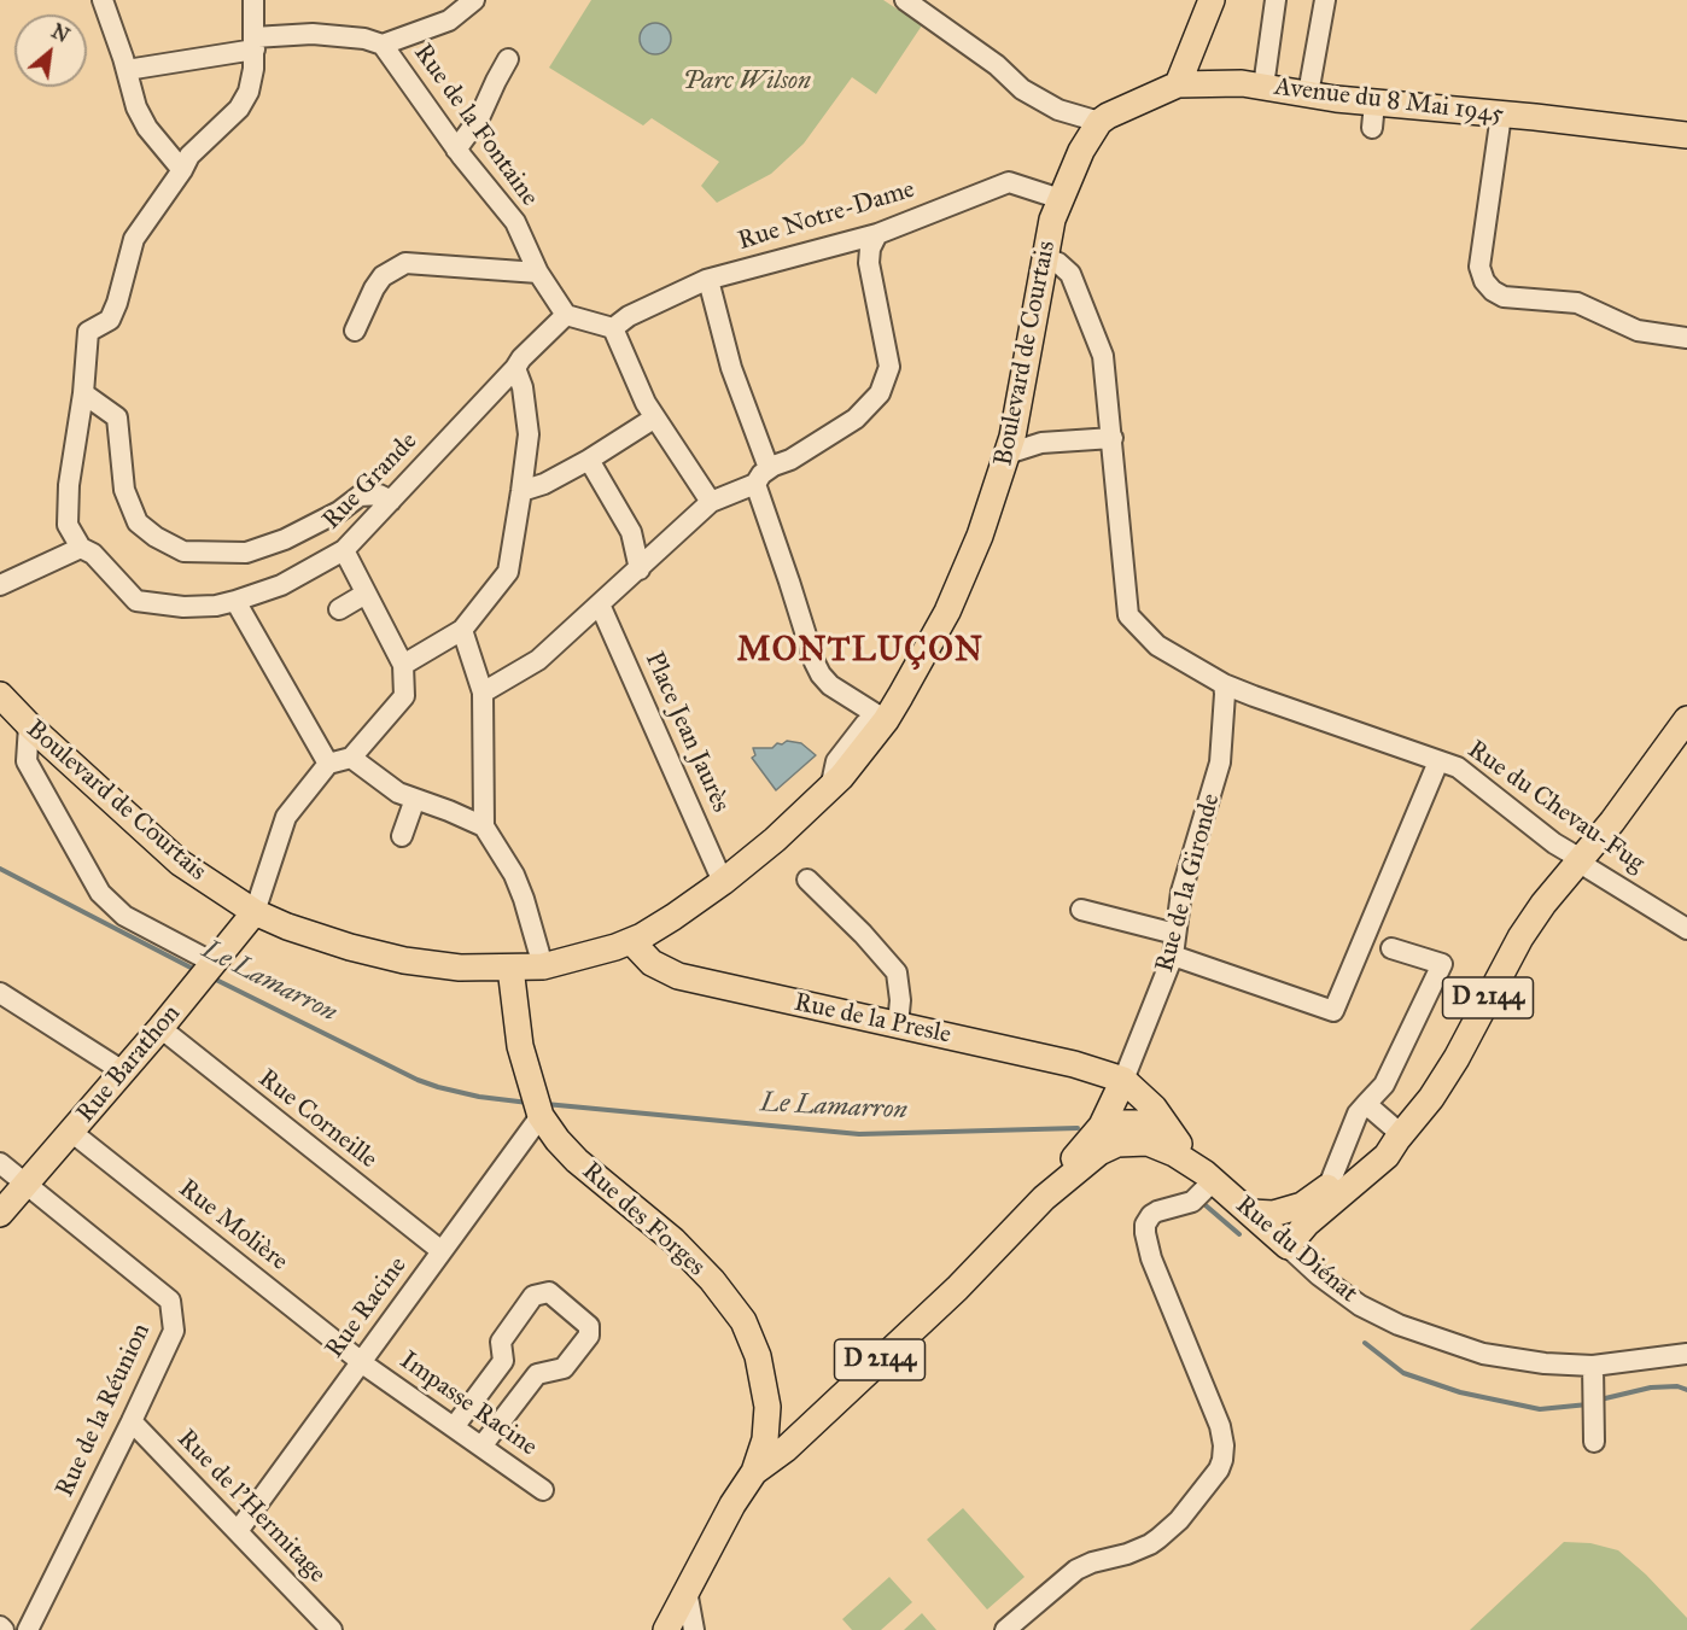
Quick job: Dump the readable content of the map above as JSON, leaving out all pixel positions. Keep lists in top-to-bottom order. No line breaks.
{"streets":{"main road":["Avenue du 8 Mai 1945","Boulevard de Courtais","Rue de la Gironde","D 2144","Rue de la Presle","Rue Barathon","Rue des Forges","Rue du Diénat"],"street":["Rue de la Fontaine","Rue Notre-Dame","Rue Grande","Place Jean Jaurès","Rue du Chevau-Fug","Rue Corneille","Rue Molière","Rue Racine","Impasse Racine","Rue de la Réunion","Rue de l'Hermitage"]},"crossings":[["Avenue du 8 Mai 1945","Boulevard de Courtais"],["Rue de la Fontaine","Rue Grande"],["Rue Notre-Dame","Boulevard de Courtais"],["Boulevard de Courtais","Place Jean Jaurès"],["Boulevard de Courtais","Rue du Chevau-Fug"],["Boulevard de Courtais","Rue de la Presle"],["Boulevard de Courtais","Rue Barathon"],["Boulevard de Courtais","Rue des Forges"],["Rue du Chevau-Fug","Rue de la Gironde"],["Rue du Chevau-Fug","D 2144"],["Rue de la Gironde","D 2144"],["Rue de la Gironde","Rue de la Presle"],["D 2144","Rue des Forges"],["D 2144","Rue du Diénat"],["Rue Barathon","Rue Corneille"],["Rue Barathon","Rue Molière"],["Rue Barathon","Rue de la Réunion"],["Rue Corneille","Rue Racine"],["Rue des Forges","Rue Racine"],["Rue Molière","Rue Racine"],["Rue Molière","Impasse Racine"],["Rue Racine","Impasse Racine"],["Rue Racine","Rue de l'Hermitage"],["Rue de la Réunion","Rue de l'Hermitage"]],"districts":["MONTLUÇON"],"water":["Le Lamarron"],"parks":["Parc Wilson"],"north":"top right"}
